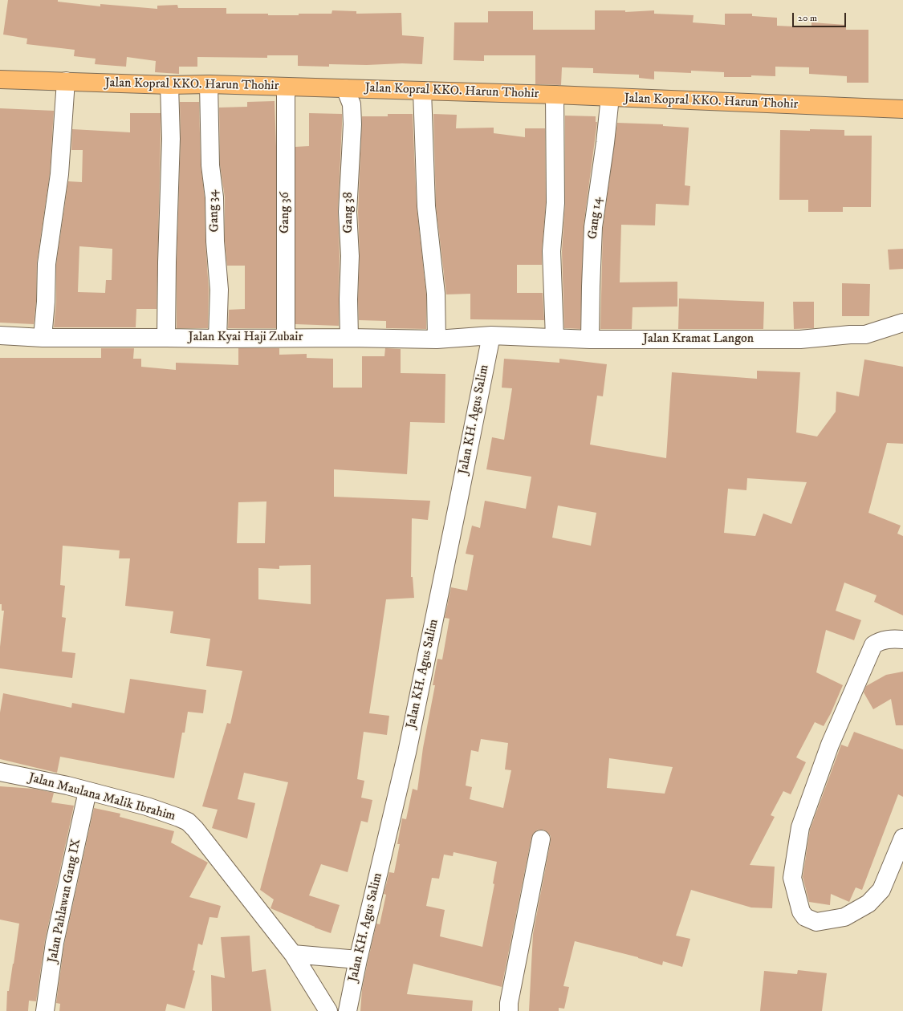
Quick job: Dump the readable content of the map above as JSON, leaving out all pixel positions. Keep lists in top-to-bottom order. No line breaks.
{"streets":{"main road":["Jalan Kopral KKO. Harun Thohir"],"street":["Gang 34","Gang 36","Gang 38","Gang 14","Jalan Kyai Haji Zubair","Jalan Kramat Langon","Jalan KH. Agus Salim","Jalan Maulana Malik Ibrahim","Jalan Pahlawan Gang IX"]},"crossings":[["Jalan Kopral KKO. Harun Thohir","Gang 34"],["Jalan Kopral KKO. Harun Thohir","Gang 36"],["Jalan Kopral KKO. Harun Thohir","Gang 38"],["Jalan Kopral KKO. Harun Thohir","Gang 14"],["Gang 34","Jalan Kyai Haji Zubair"],["Gang 36","Jalan Kyai Haji Zubair"],["Gang 38","Jalan Kyai Haji Zubair"],["Gang 14","Jalan Kramat Langon"],["Jalan Kyai Haji Zubair","Jalan Kramat Langon"],["Jalan Kyai Haji Zubair","Jalan KH. Agus Salim"],["Jalan Kramat Langon","Jalan KH. Agus Salim"],["Jalan Maulana Malik Ibrahim","Jalan Pahlawan Gang IX"]],"scale_bar":"20 m"}
